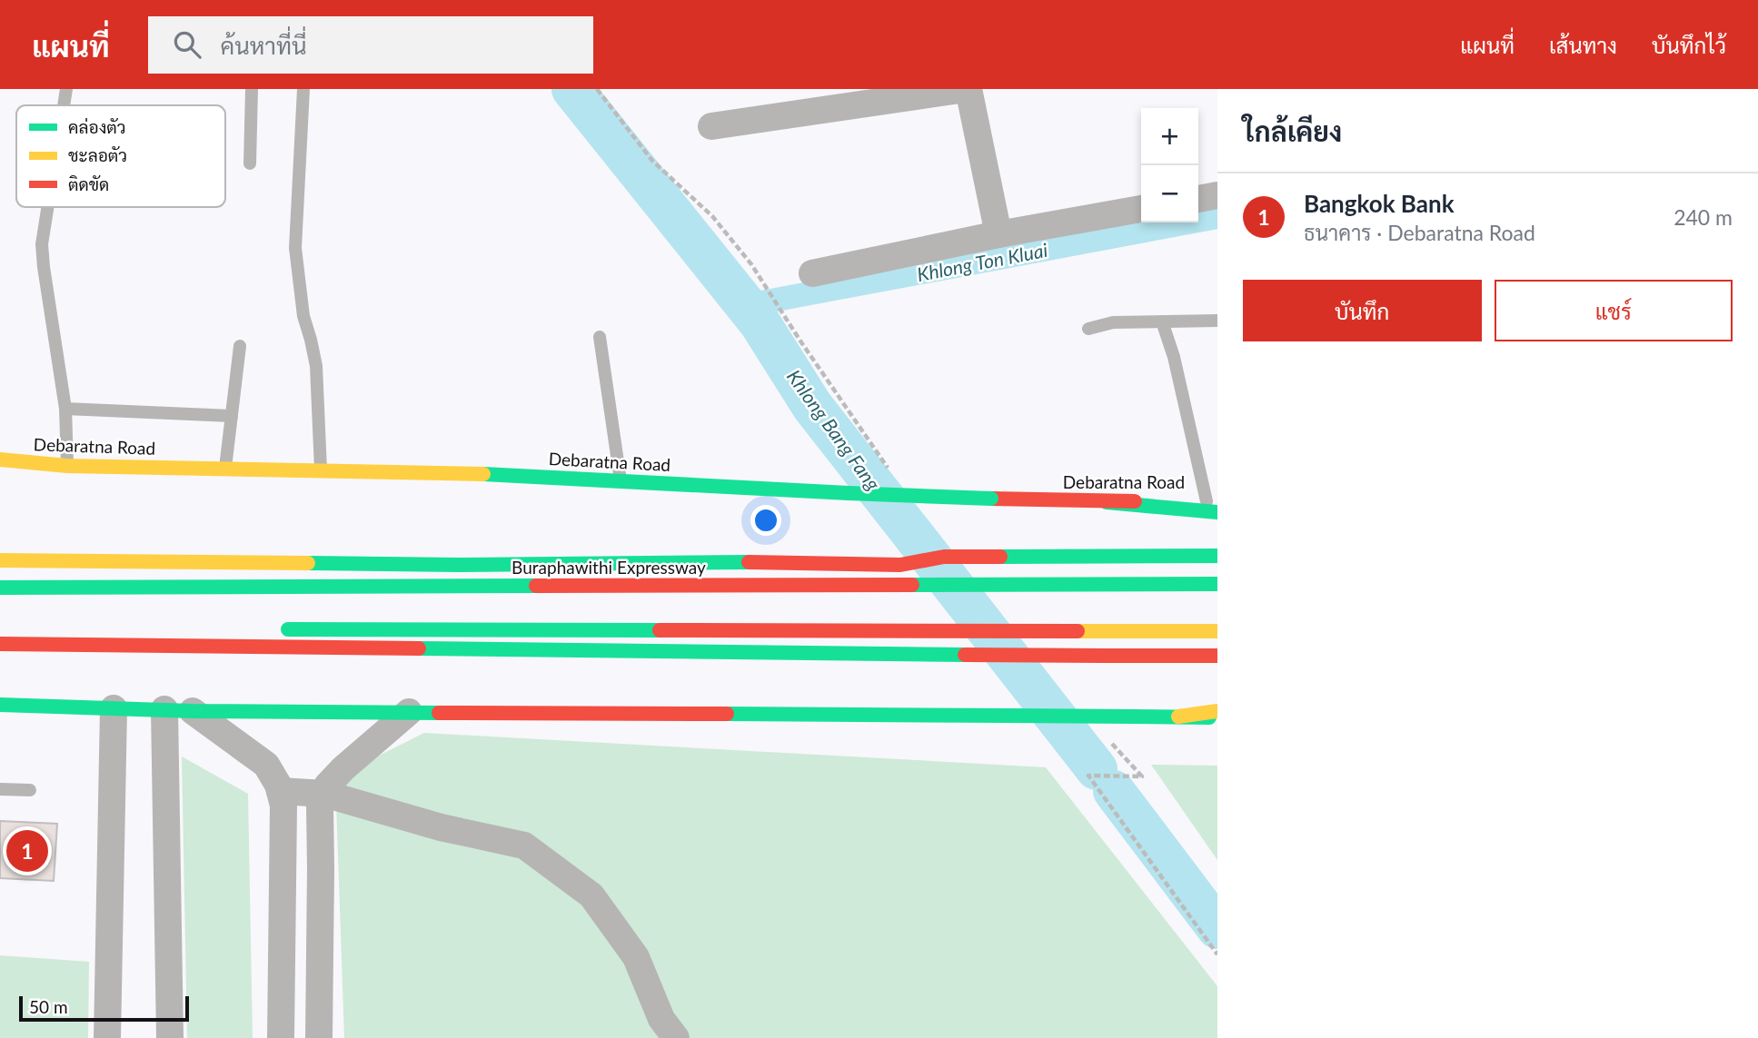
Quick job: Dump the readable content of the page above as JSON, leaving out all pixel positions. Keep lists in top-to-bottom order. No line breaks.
{"streets":{"main road":["Debaratna Road","Buraphawithi Expressway"]},"water":["Khlong Ton Kluai","Khlong Bang Fang"],"legend":["คล่องตัว","ชะลอตัว","ติดขัด"],"scale_bar":"50 m","page":{"header":"แผนที่","search":"ค้นหาที่นี่","nav":["แผนที่","เส้นทาง","บันทึกไว้"],"heading":"ใกล้เคียง","map_buttons":["+","−"],"list":[{"mark":"1","name":"Bangkok Bank","note":"ธนาคาร · Debaratna Road","value":"240 m"}],"buttons":["บันทึก","แชร์"],"pins":"1","scale":"50 m"}}
